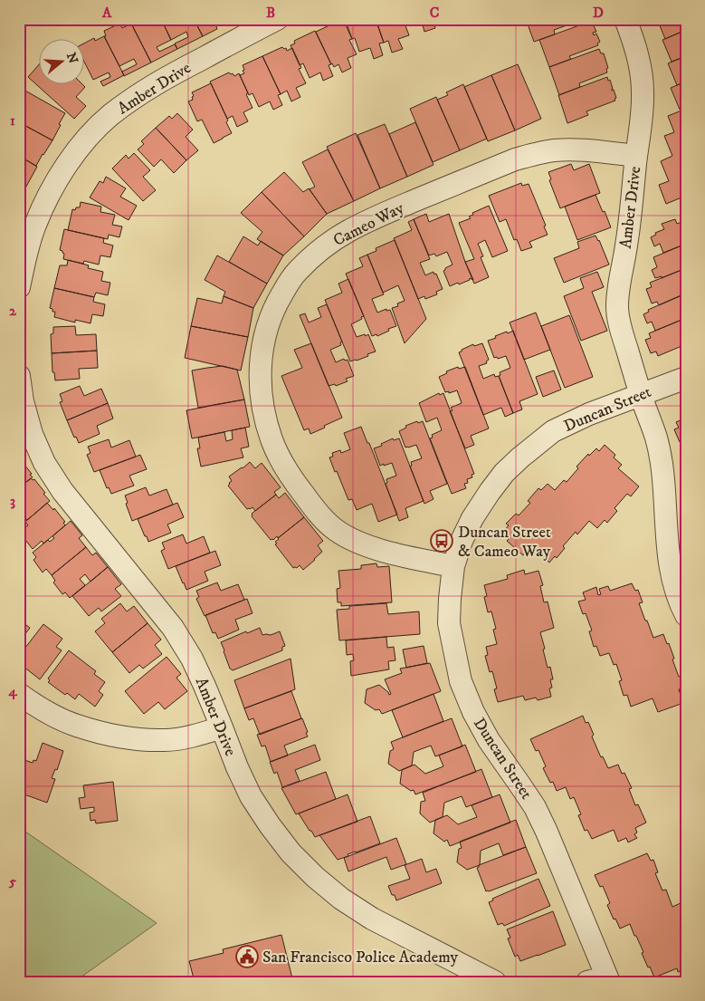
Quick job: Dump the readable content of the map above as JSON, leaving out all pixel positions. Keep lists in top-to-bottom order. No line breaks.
{"streets":{"street":["Amber Drive","Cameo Way","Duncan Street"]},"crossings":[["Amber Drive","Cameo Way"],["Amber Drive","Duncan Street"],["Cameo Way","Duncan Street"]],"places":{"bus stop":["Duncan Street & Cameo Way"],"public building":["San Francisco Police Academy"]},"north":"right","grid":{"columns":["A","B","C","D"],"rows":["1","2","3","4","5"]}}
